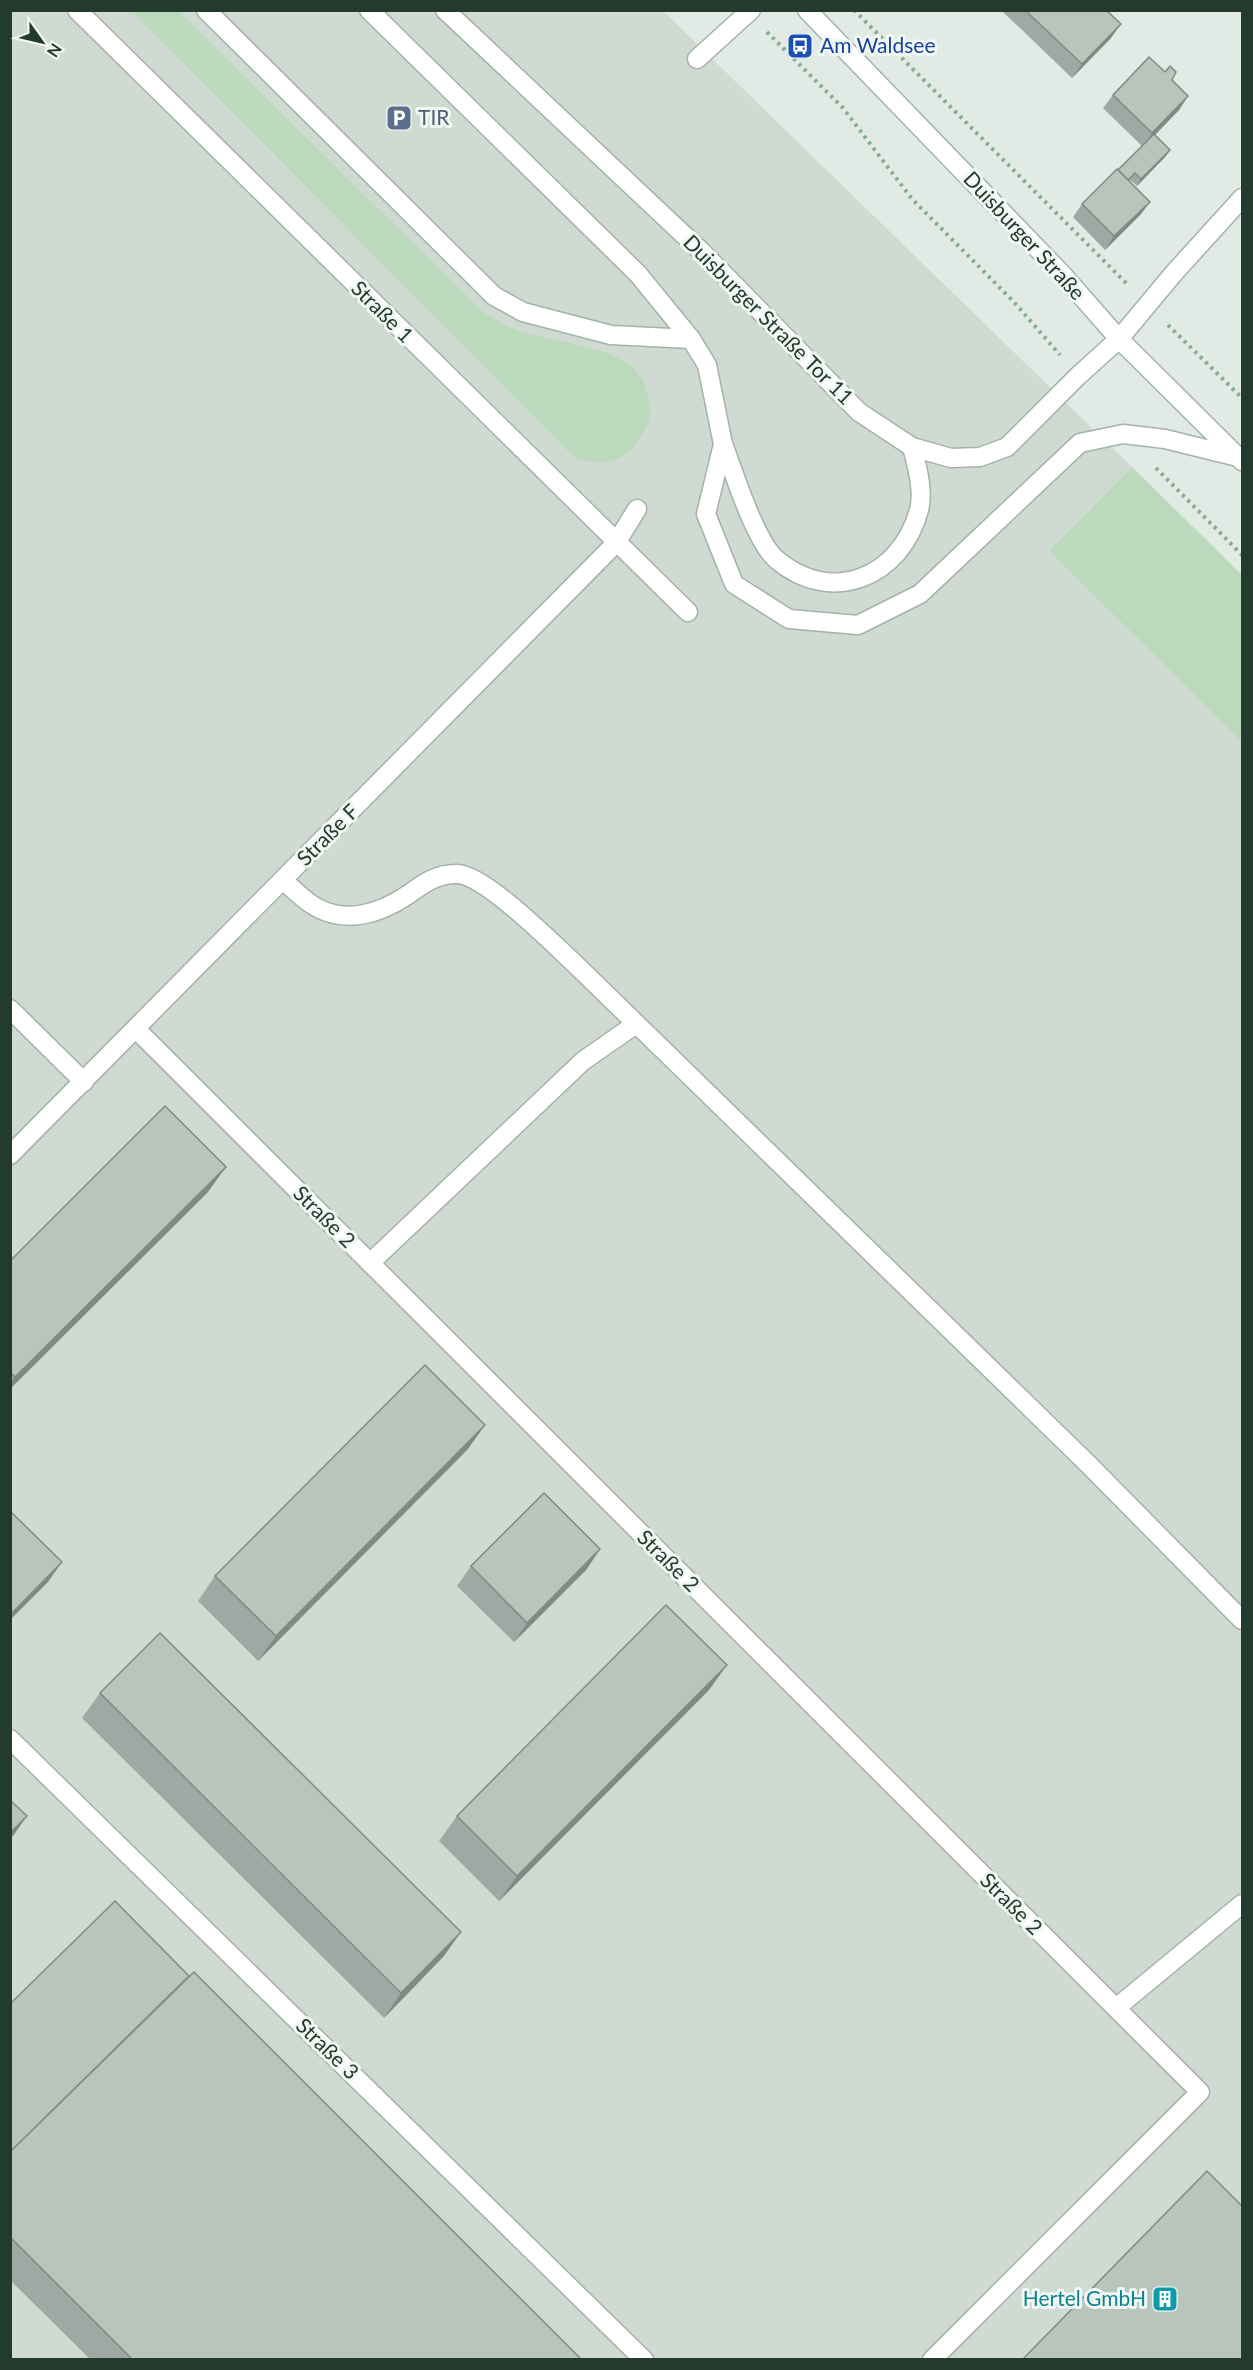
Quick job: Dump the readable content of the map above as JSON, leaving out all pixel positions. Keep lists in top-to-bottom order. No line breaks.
{"streets":{"main road":["Duisburger Straße","Straße 1","Duisburger Straße Tor 11","Straße F","Straße 2","Straße 3"]},"crossings":[["Duisburger Straße","Duisburger Straße Tor 11"],["Straße 1","Straße F"],["Straße F","Straße 2"]],"places":{"bus stop":["Am Waldsee"],"parking":["TIR"],"building":["Hertel GmbH"]},"north":"bottom right"}
